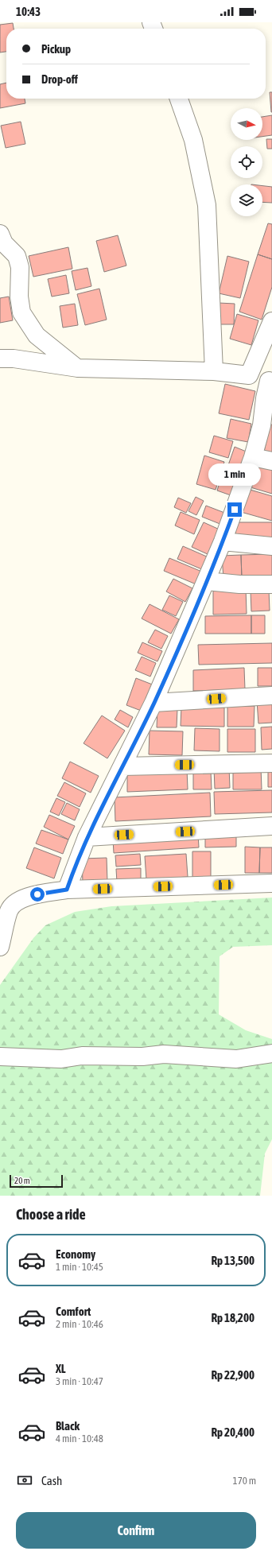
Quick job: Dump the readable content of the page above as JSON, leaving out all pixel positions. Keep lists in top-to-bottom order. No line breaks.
{"scale_bar":"20 m","north":"right","page":{"status":"10:43","banner":["Pickup","Drop-off"],"bubble":"1 min","scale":"20 m","heading":"Choose a ride","list":[{"name":"Economy","note":"1 min · 10:45","value":"Rp 13,500"},{"name":"Comfort","note":"2 min · 10:46","value":"Rp 18,200"},{"name":"XL","note":"3 min · 10:47","value":"Rp 22,900"},{"name":"Black","note":"4 min · 10:48","value":"Rp 20,400"}],"pay":["Cash","170 m"],"buttons":"Confirm"}}
